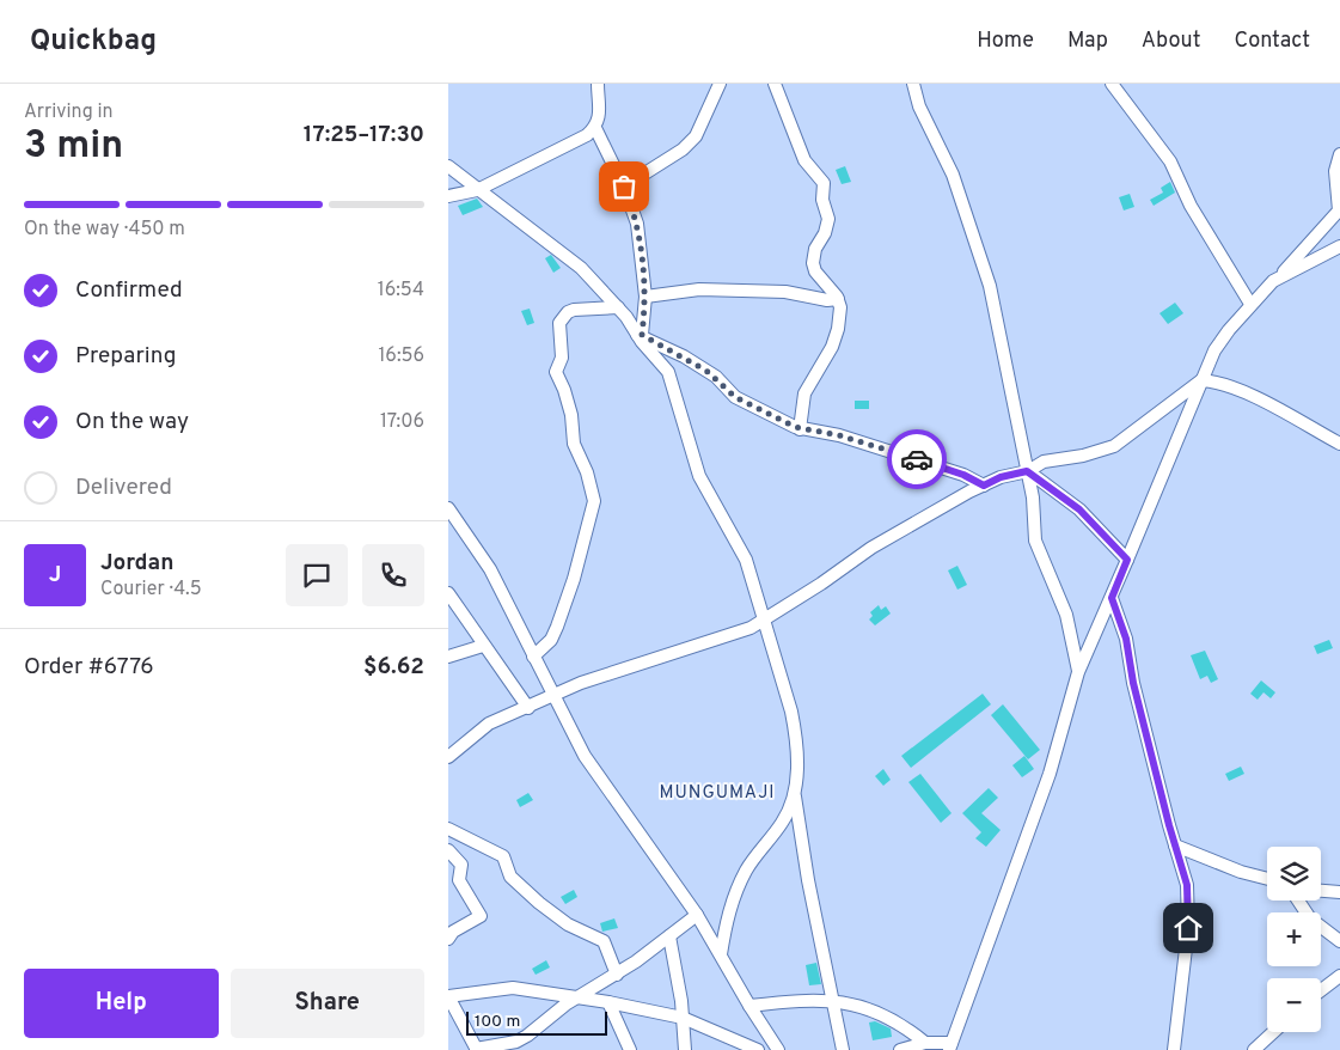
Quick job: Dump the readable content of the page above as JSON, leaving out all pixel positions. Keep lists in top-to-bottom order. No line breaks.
{"districts":["MUNGUMAJI"],"scale_bar":"100 m","page":{"header":"Quickbag","nav":["Home","Map","About","Contact"],"heading":["3 min","Arriving in","17:25–17:30"],"panel":["Jordan","Courier · 4.5","Order #6776","$6.62"],"bar":"On the way · 450 m","list":[["Confirmed","16:54"],["Preparing","16:56"],["On the way","17:06"],"Delivered"],"round":"J","map_buttons":["+","−"],"buttons":["Help","Share"],"scale":"100 m"}}
